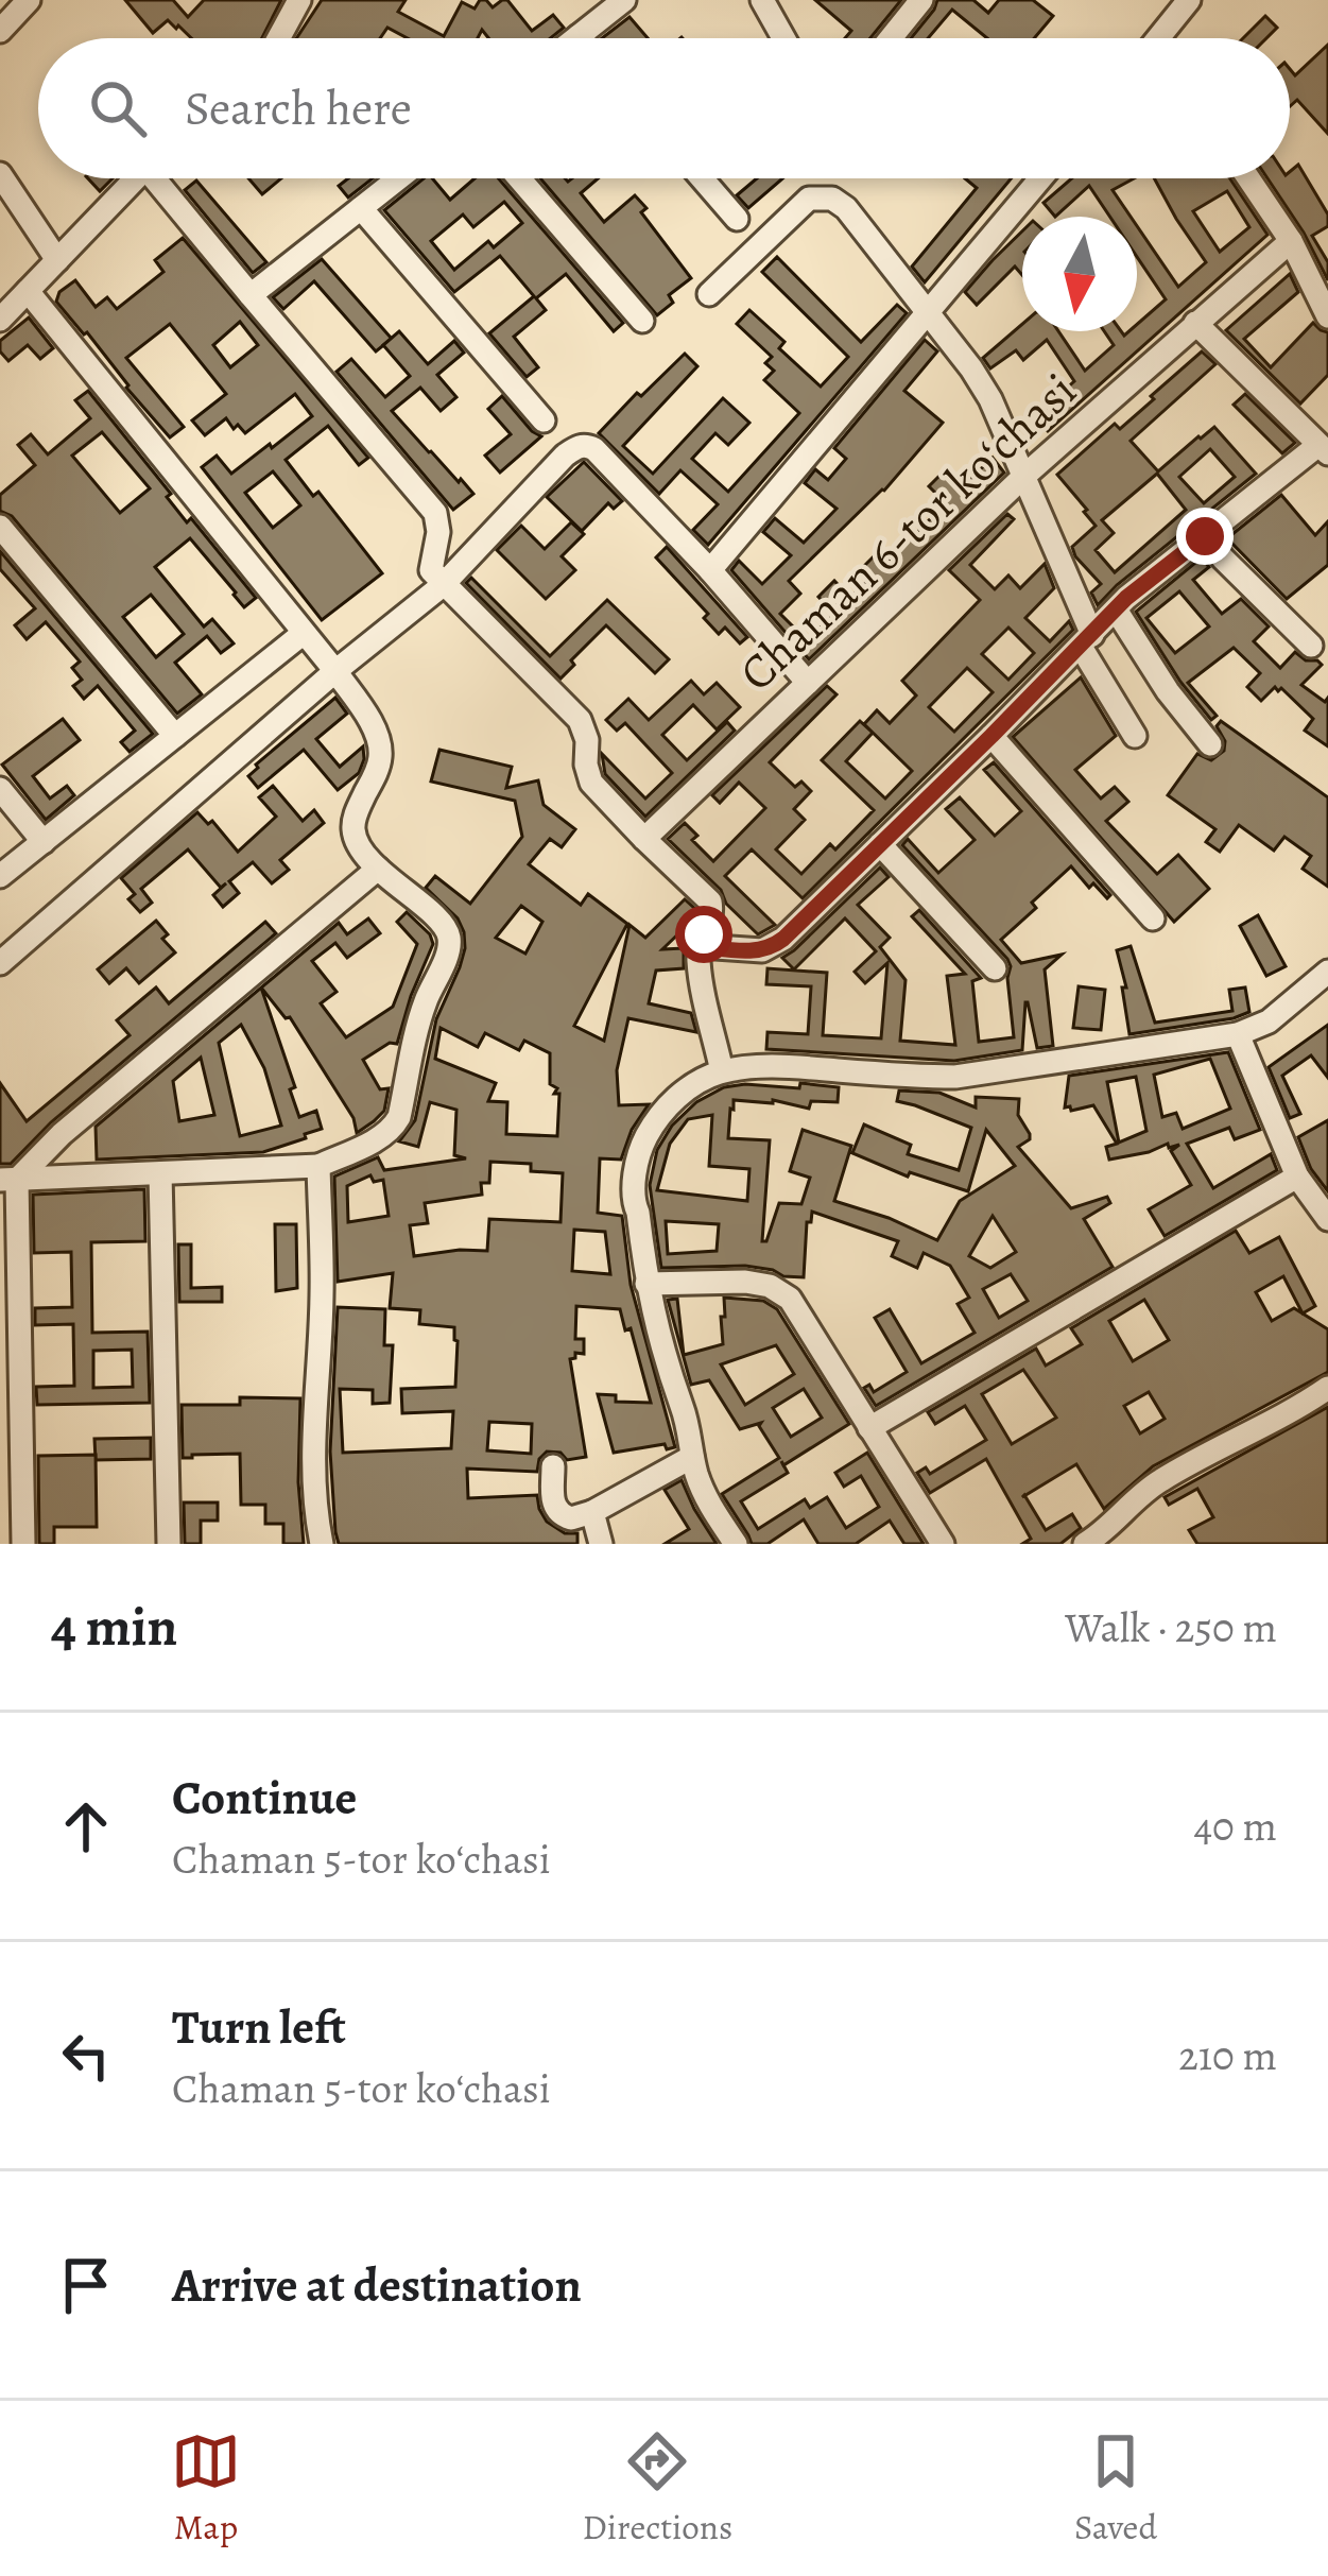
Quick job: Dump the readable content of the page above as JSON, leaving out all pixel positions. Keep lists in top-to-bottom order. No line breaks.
{"streets":{"street":["Chaman 6-tor koʻchasi"]},"north":"bottom","page":{"search":"Search here","heading":["4 min","Walk · 250 m"],"list":[["Continue","Chaman 5-tor koʻchasi","40 m"],["Turn left","Chaman 5-tor koʻchasi","210 m"],"Arrive at destination"],"nav":["Map","Directions","Saved"]}}
